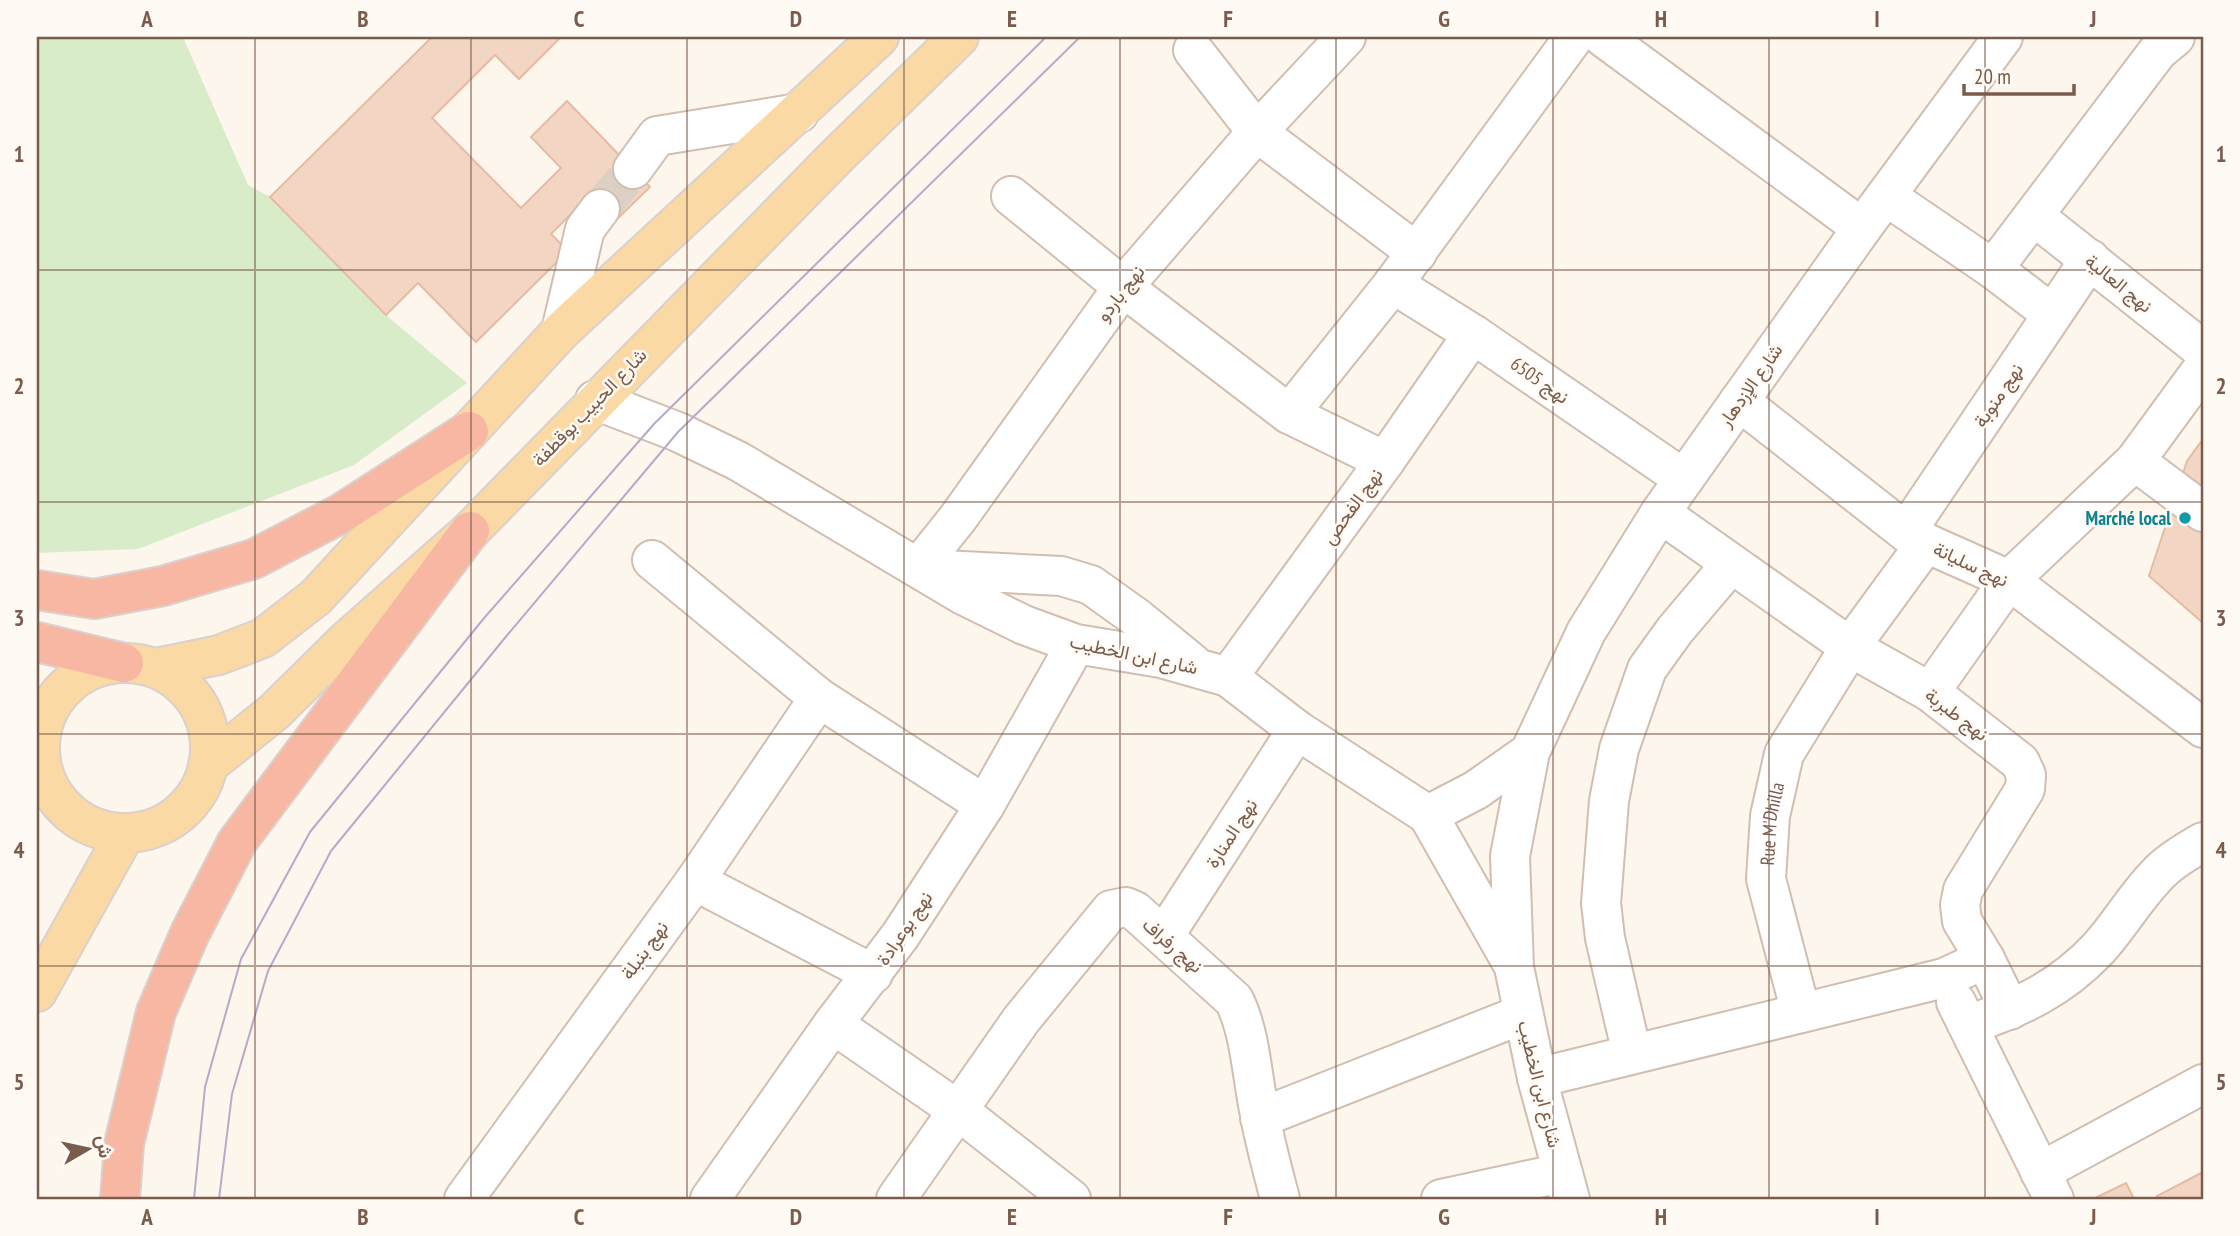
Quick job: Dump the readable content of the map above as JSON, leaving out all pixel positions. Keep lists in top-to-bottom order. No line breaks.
{"streets":{"main road":["شارع الحبيب بوقطفة"],"street":["نهج العالية","نهج باردو","نهج 6505","شارع الإزدهار","نهج منوبة","نهج الفحص","نهج سليانة","شارع ابن الخطيب","نهج طبربة","Rue M'Dhilla","نهج المنارة","نهج بوعرادة","نهج رفراف","نهج بنبلة"]},"crossings":[["نهج العالية","نهج منوبة"],["نهج باردو","شارع ابن الخطيب"],["نهج 6505","شارع الإزدهار"],["نهج 6505","نهج الفحص"],["شارع الإزدهار","نهج سليانة"],["شارع الإزدهار","شارع ابن الخطيب"],["شارع الإزدهار","نهج طبربة"],["نهج منوبة","نهج سليانة"],["نهج منوبة","نهج طبربة"],["نهج منوبة","Rue M'Dhilla"],["شارع الحبيب بوقطفة","شارع ابن الخطيب"],["نهج الفحص","شارع ابن الخطيب"],["شارع ابن الخطيب","نهج المنارة"],["شارع ابن الخطيب","نهج بوعرادة"],["نهج طبربة","Rue M'Dhilla"],["نهج المنارة","نهج رفراف"]],"places":["Marché local"],"scale_bar":"20 m","north":"right","grid":{"columns":["A","B","C","D","E","F","G","H","I","J"],"rows":["1","2","3","4","5"]}}
